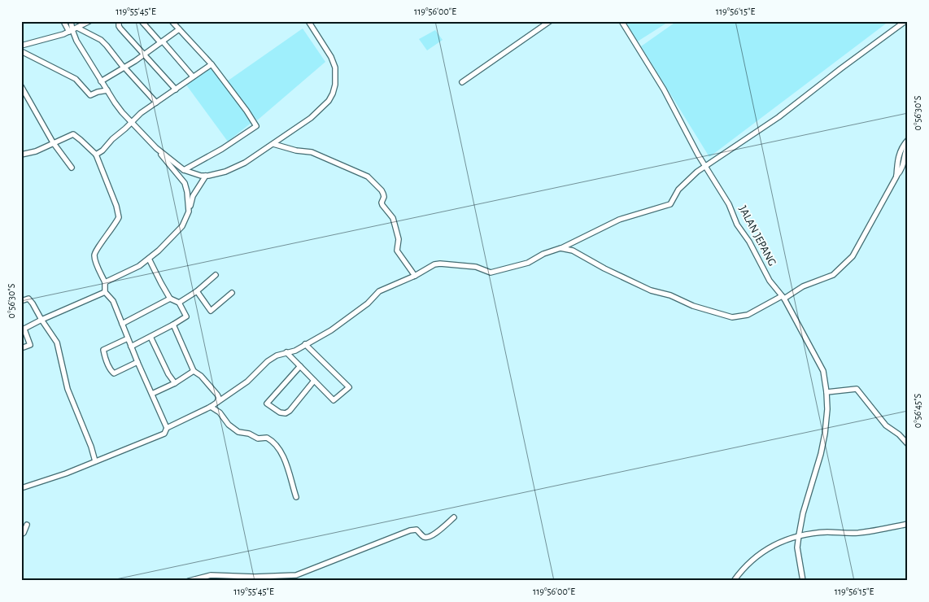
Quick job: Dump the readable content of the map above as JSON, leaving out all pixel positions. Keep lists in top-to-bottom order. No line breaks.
{"streets":{"street":["JALAN JEPANG"]},"coordinates":["119°55'45\"E","119°56'00\"E","119°56'15\"E","0°56'30\"S","0°56'45\"S"]}
